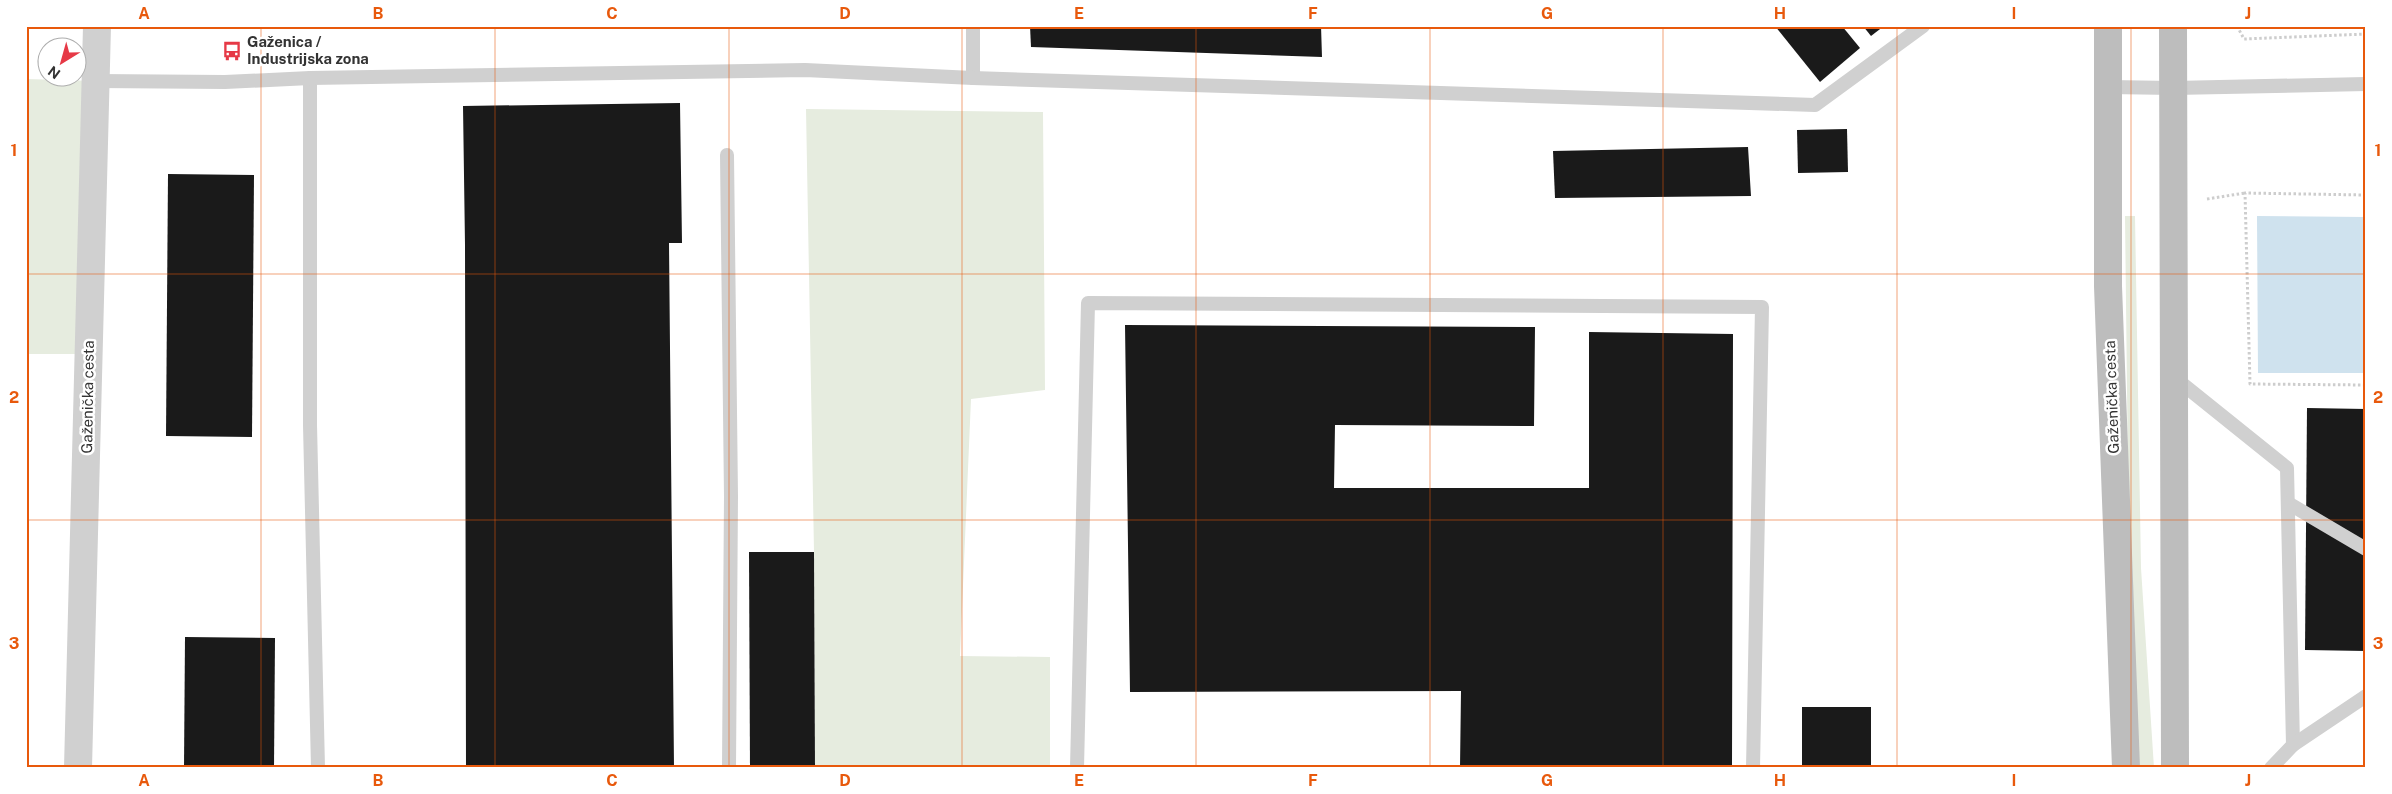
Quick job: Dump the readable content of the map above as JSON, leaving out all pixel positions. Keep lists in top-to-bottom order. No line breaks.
{"streets":{"main road":["Gaženička cesta"]},"places":{"bus stop":["Gaženica / Industrijska zona"]},"north":"bottom left","grid":{"columns":["A","B","C","D","E","F","G","H","I","J"],"rows":["1","2","3"]}}
